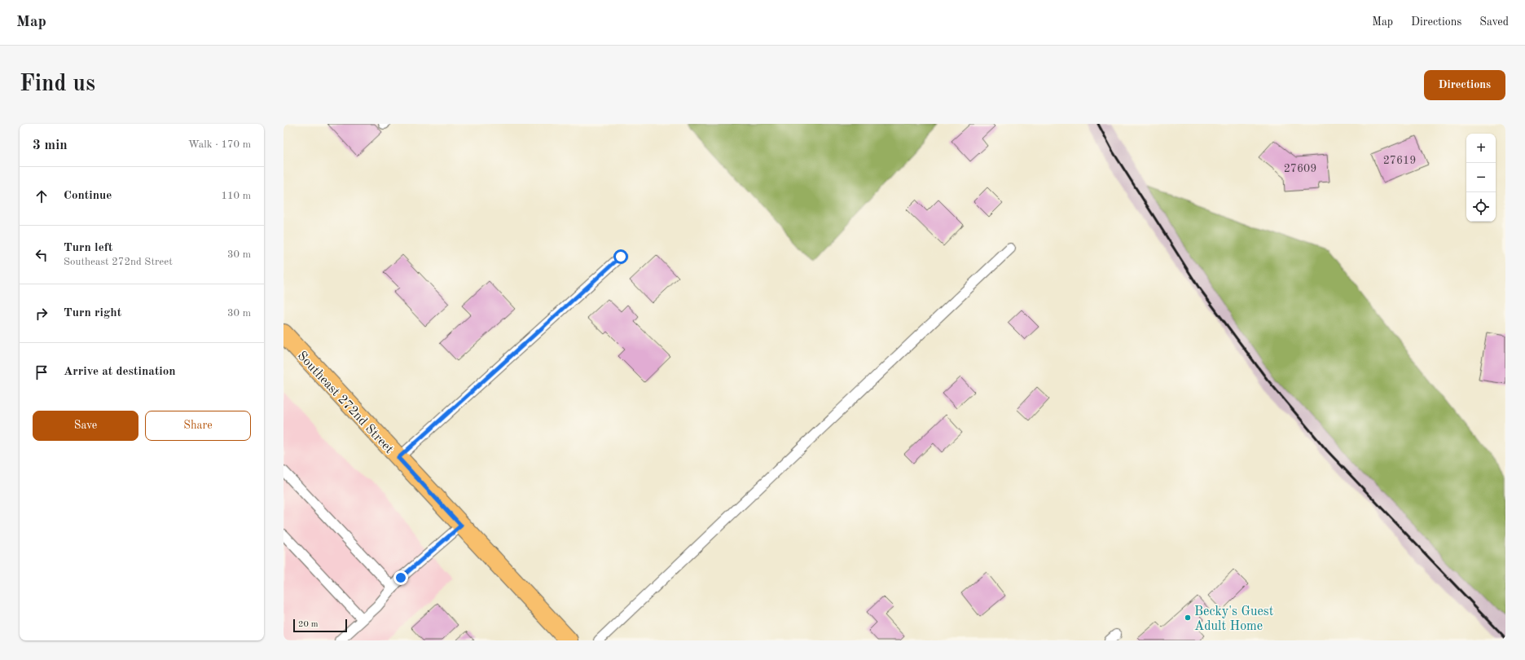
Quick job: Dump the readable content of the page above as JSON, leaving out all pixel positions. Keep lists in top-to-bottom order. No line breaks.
{"streets":{"main road":["Southeast 272nd Street"]},"places":["Becky's Guest Adult Home"],"house_numbers":["27619","27609"],"scale_bar":"20 m","page":{"header":"Map","nav":["Map","Directions","Saved"],"buttons":["Directions",["Save","Share"]],"title":"Find us","heading":["3 min","Walk · 170 m"],"map_buttons":["+","−"],"list":[["Continue","110 m"],["Turn left","Southeast 272nd Street","30 m"],["Turn right","30 m"],"Arrive at destination"],"scale":"20 m"}}
